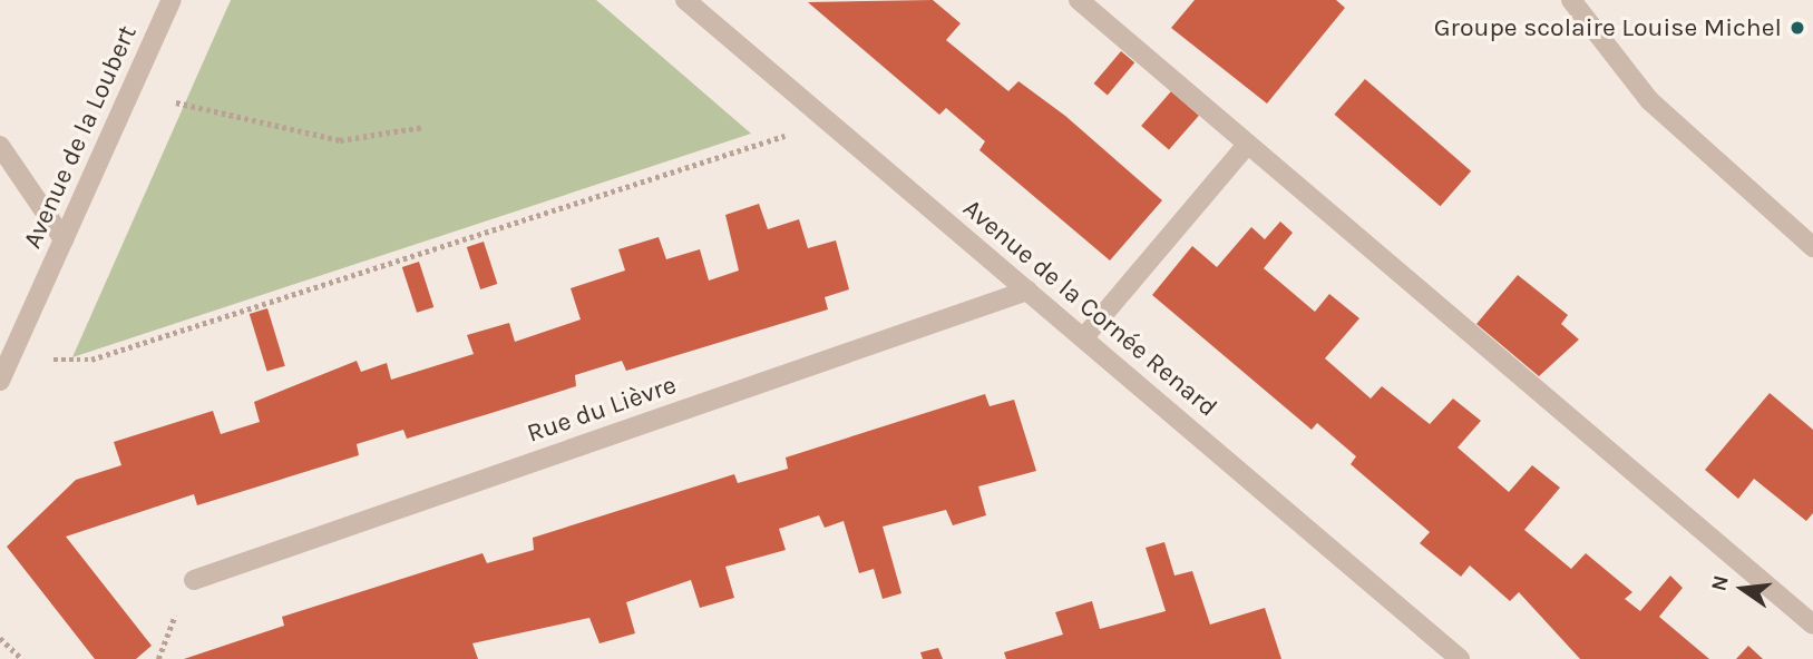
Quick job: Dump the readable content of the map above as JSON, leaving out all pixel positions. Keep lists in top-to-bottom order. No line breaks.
{"streets":{"street":["Avenue de la Loubert","Avenue de la Cornée Renard","Rue du Lièvre"]},"crossings":[["Avenue de la Cornée Renard","Rue du Lièvre"]],"places":["Groupe scolaire Louise Michel"],"north":"left"}
